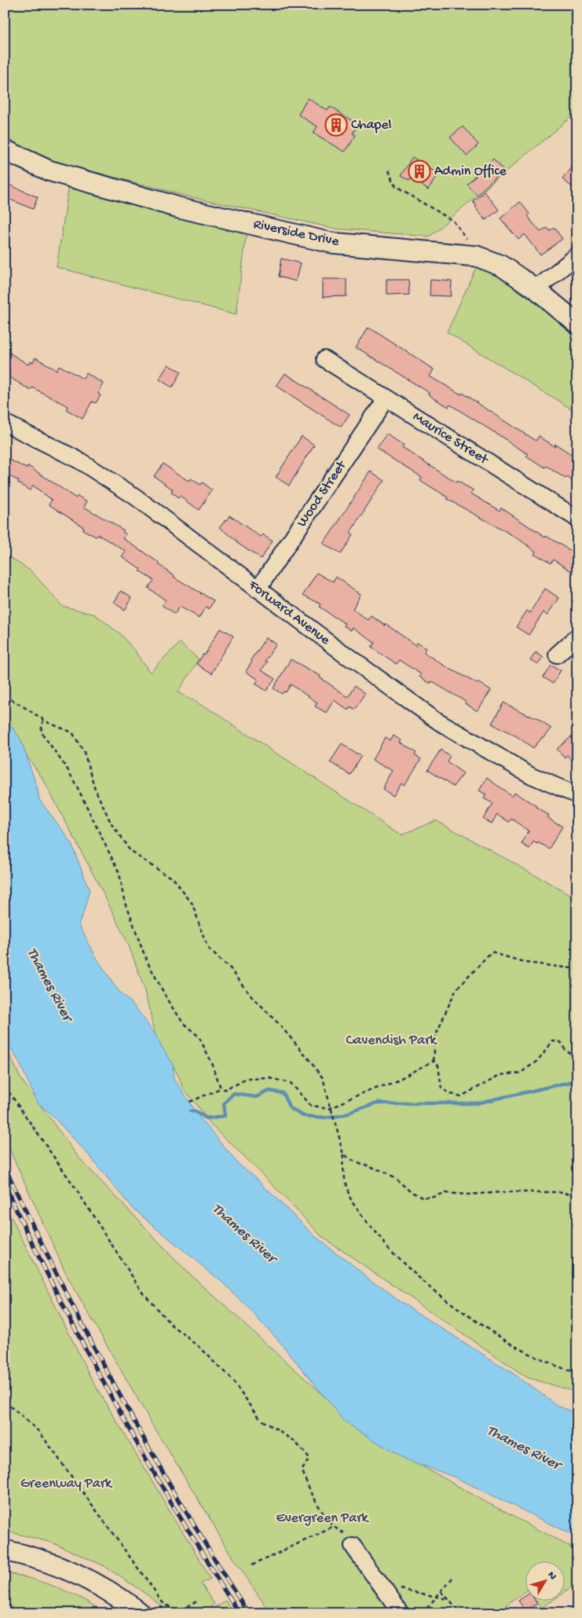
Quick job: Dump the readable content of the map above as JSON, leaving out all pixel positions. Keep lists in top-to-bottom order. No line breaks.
{"streets":{"main road":["Riverside Drive"],"street":["Maurice Street","Wood Street","Forward Avenue"]},"crossings":[["Maurice Street","Wood Street"],["Wood Street","Forward Avenue"]],"water":["Thames River"],"parks":["Cavendish Park","Greenway Park","Evergreen Park"],"places":{"building":["Chapel","Admin Office"]},"north":"top right"}
